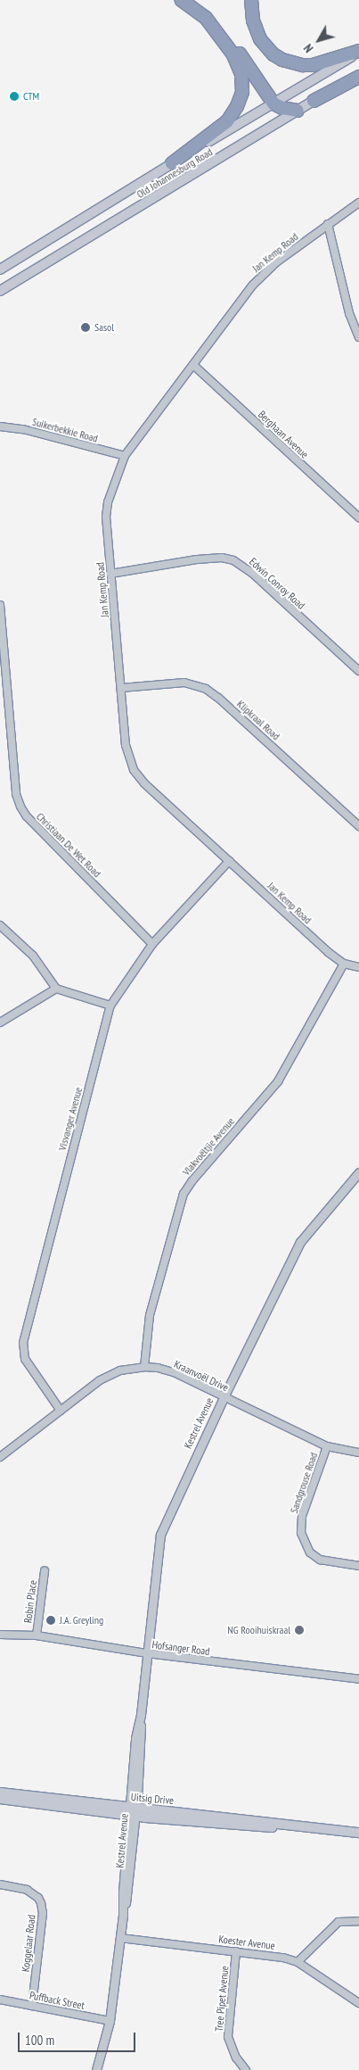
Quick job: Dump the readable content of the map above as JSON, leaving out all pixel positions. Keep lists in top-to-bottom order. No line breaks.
{"streets":{"main road":["Old Johannesburg Road","Uitsig Drive"],"street":["Jan Kemp Road","Suikerbekkie Road","Berghaan Avenue","Edwin Conroy Road","Klipkraal Road","Christiaan De Wet Road","Visvanger Avenue","Vlakvoëltjie Avenue","Kraanvoël Drive","Kestrel Avenue","Sandgrouse Road","Robin Place","Hofsanger Road","Koester Avenue","Koggelaar Road","Tree Pipet Avenue","Puffback Street"]},"crossings":[["Jan Kemp Road","Suikerbekkie Road"],["Jan Kemp Road","Berghaan Avenue"],["Jan Kemp Road","Edwin Conroy Road"],["Jan Kemp Road","Klipkraal Road"],["Jan Kemp Road","Visvanger Avenue"],["Jan Kemp Road","Vlakvoëltjie Avenue"],["Christiaan De Wet Road","Visvanger Avenue"],["Visvanger Avenue","Kraanvoël Drive"],["Vlakvoëltjie Avenue","Kraanvoël Drive"],["Kraanvoël Drive","Kestrel Avenue"],["Kraanvoël Drive","Sandgrouse Road"],["Kestrel Avenue","Hofsanger Road"],["Kestrel Avenue","Uitsig Drive"],["Kestrel Avenue","Koester Avenue"],["Kestrel Avenue","Puffback Street"],["Robin Place","Hofsanger Road"],["Koester Avenue","Tree Pipet Avenue"],["Koggelaar Road","Puffback Street"]],"places":["CTM","Sasol","J.A. Greyling","NG Rooihuiskraal"],"scale_bar":"100 m","north":"bottom left"}
